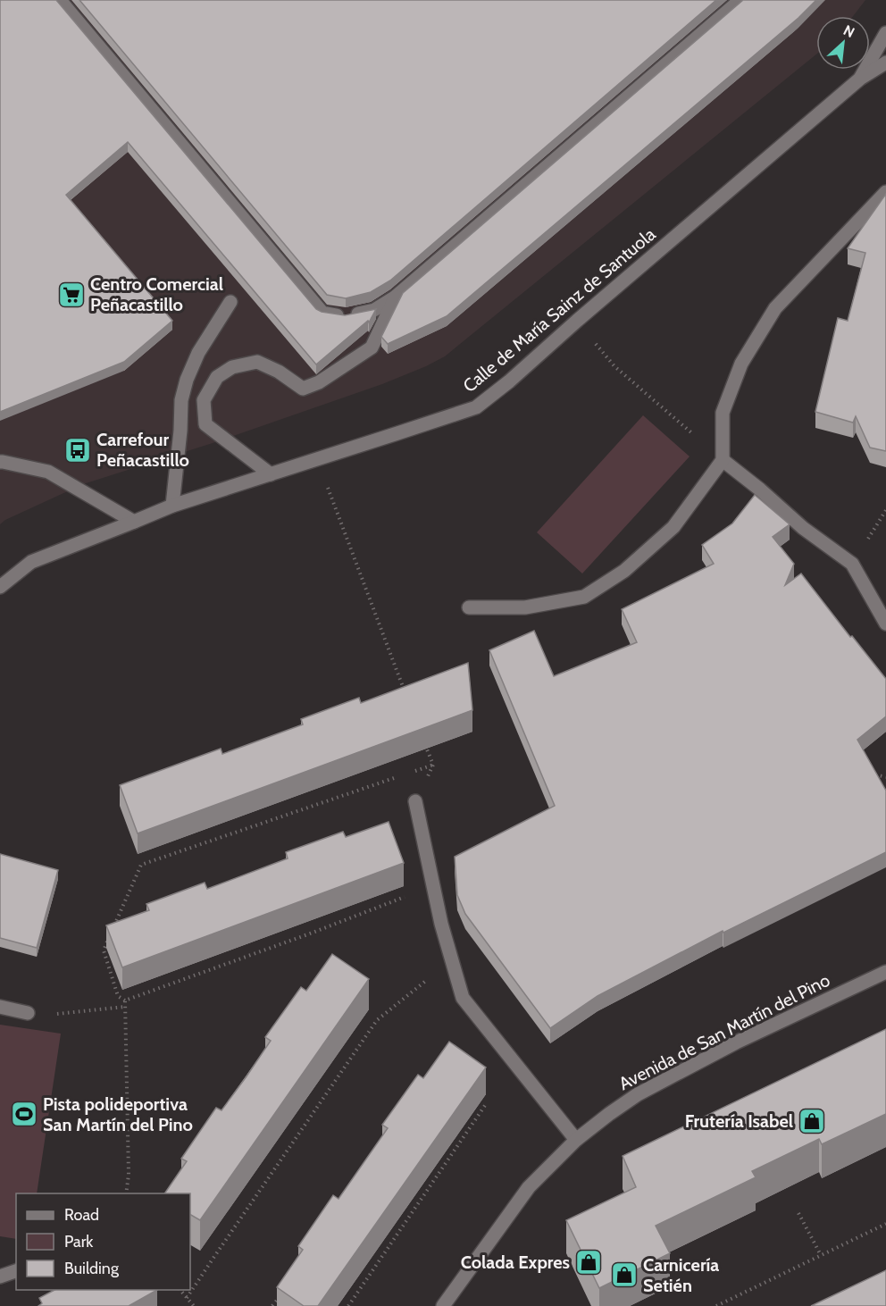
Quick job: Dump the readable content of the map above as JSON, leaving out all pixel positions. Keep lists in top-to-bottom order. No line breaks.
{"streets":{"street":["Calle de María Sainz de Santuola","Avenida de San Martín del Pino"]},"places":{"supermarket":["Centro Comercial Peñacastillo"],"bus stop":["Carrefour Peñacastillo"],"sports":["Pista polideportiva San Martín del Pino"],"shop":["Frutería Isabel","Colada Expres","Carnicería Setién"]},"legend":["Road","Park","Building"],"north":"top right"}
